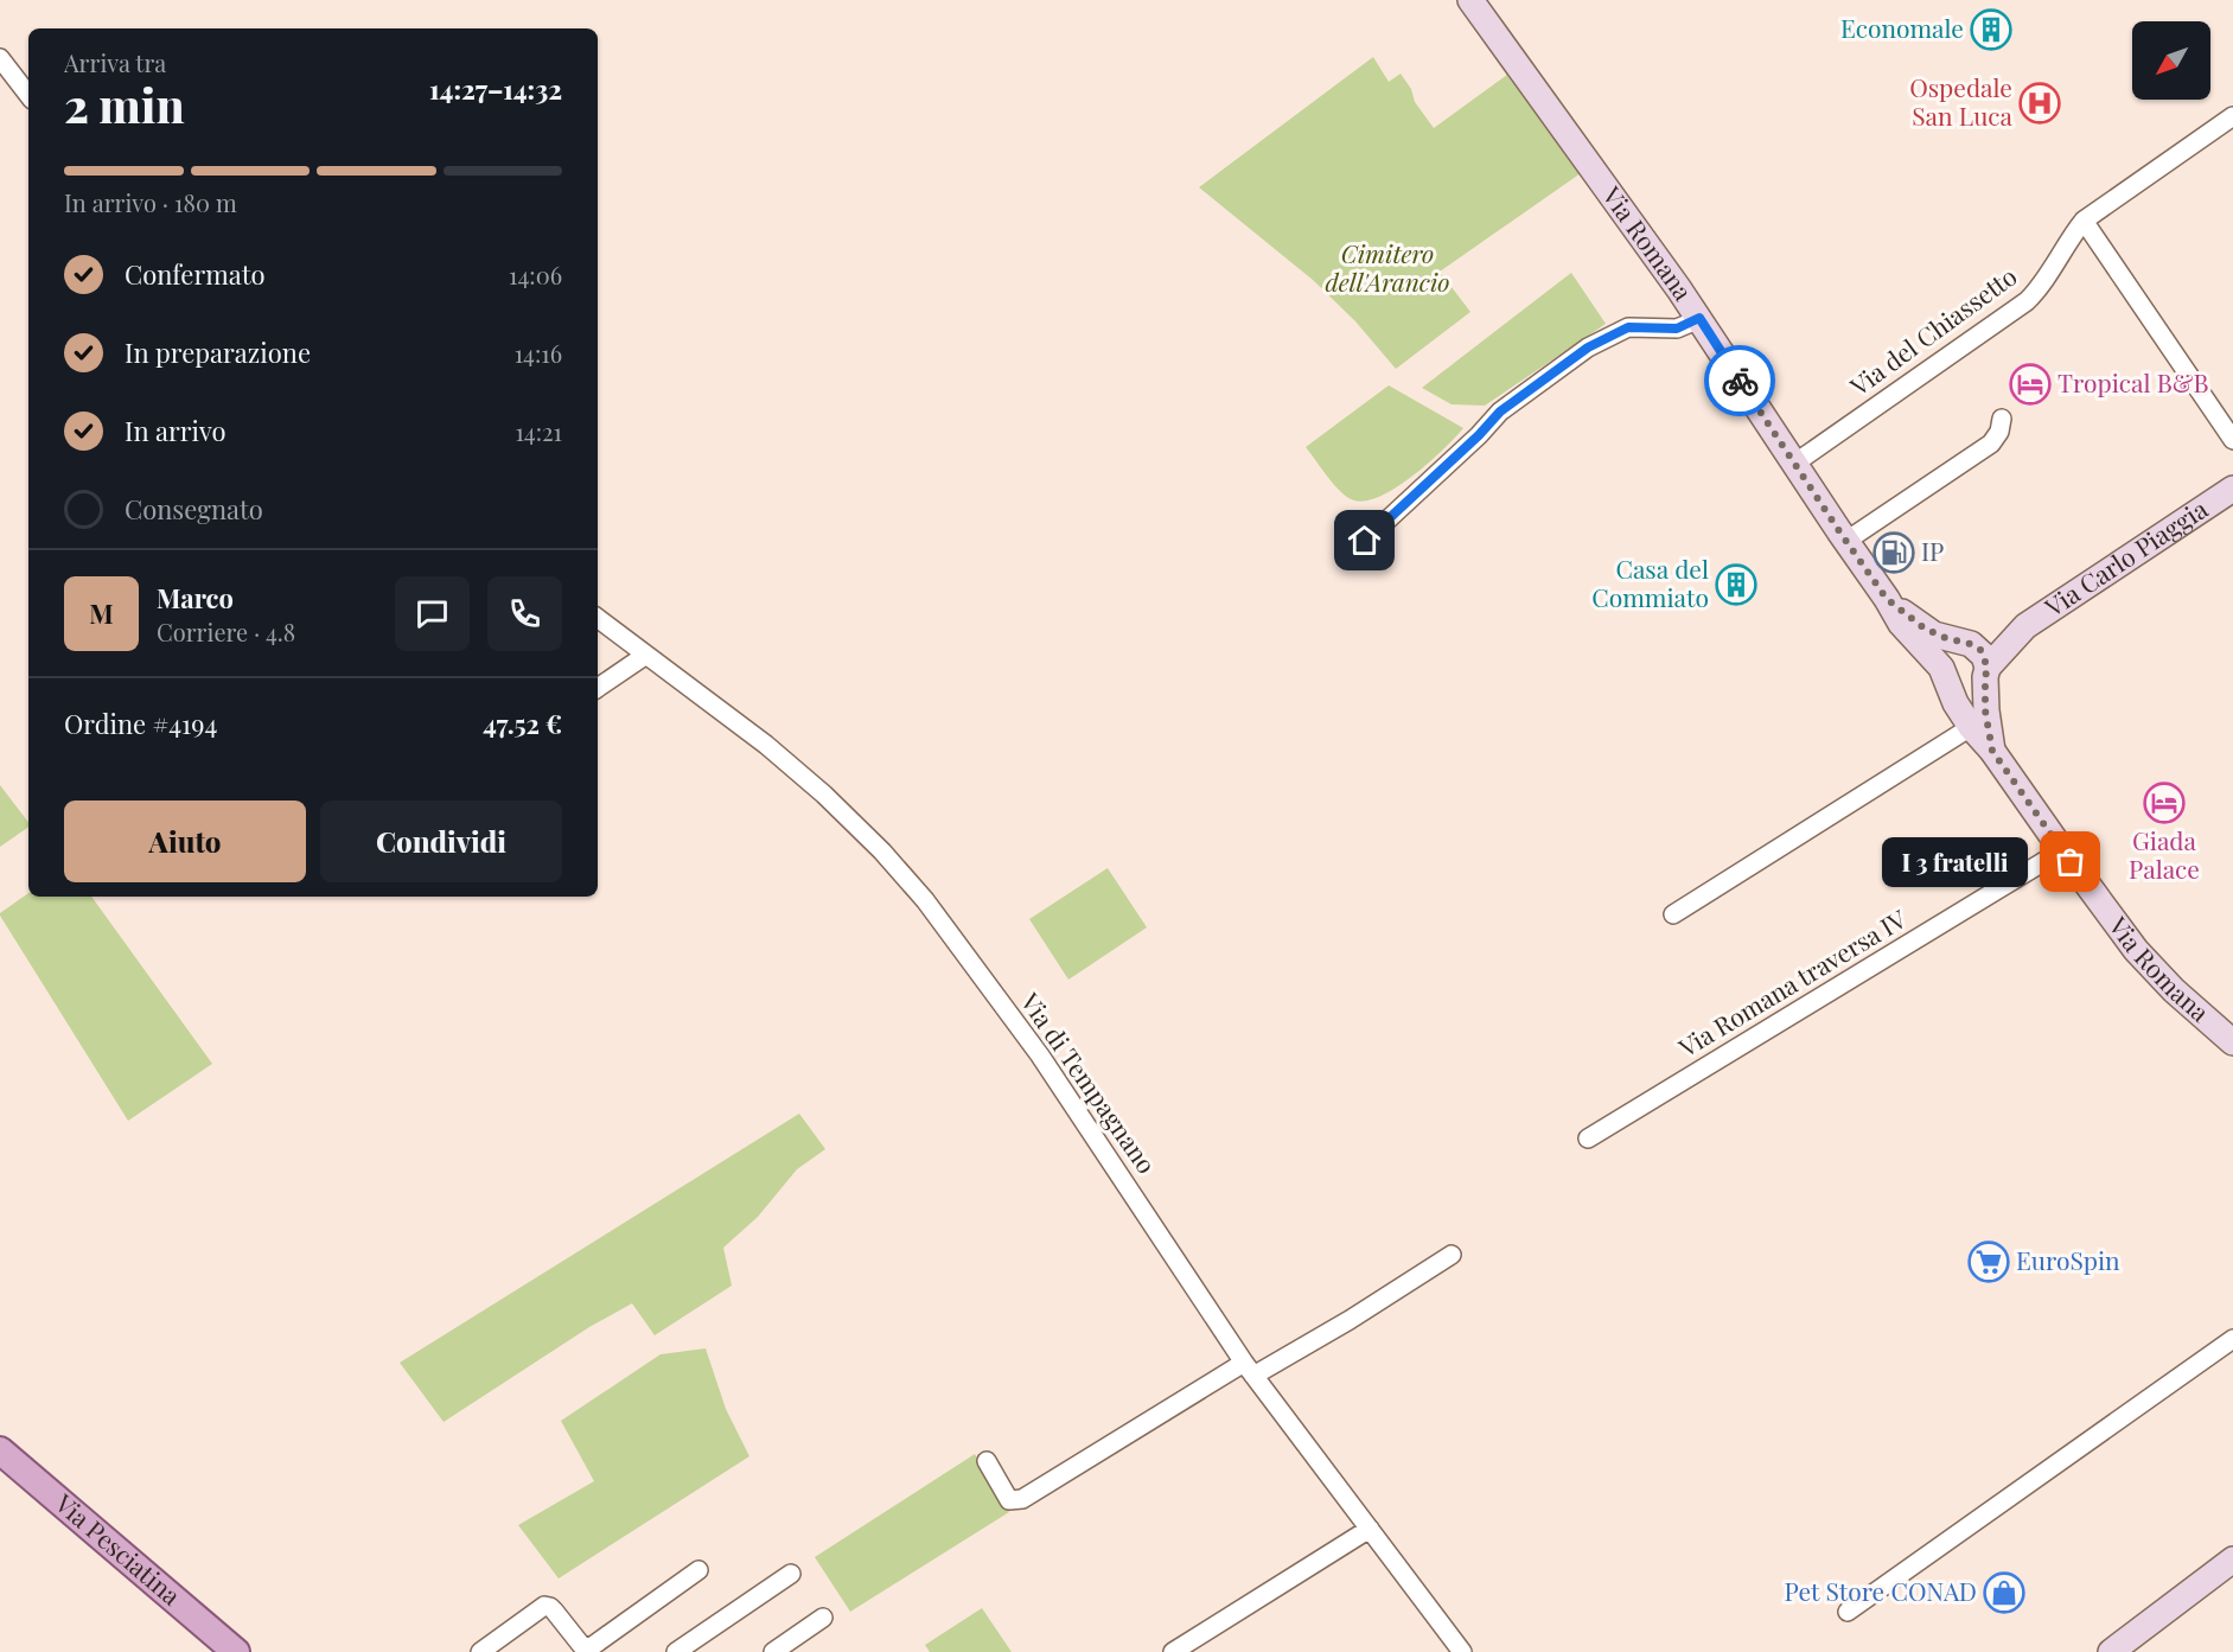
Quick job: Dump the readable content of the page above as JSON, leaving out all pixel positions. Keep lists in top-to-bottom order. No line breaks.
{"streets":{"main road":["Via Romana","Via Carlo Piaggia","Via Pesciatina"],"street":["Via del Chiassetto","Via Romana traversa IV","Via di Tempagnano"]},"crossings":[["Via Romana","Via del Chiassetto"],["Via Romana","Via Carlo Piaggia"],["Via Romana","Via Romana traversa IV"]],"parks":["Cimitero dell'Arancio"],"places":{"building":["Economale","Casa del Commiato"],"hospital":["Ospedale San Luca"],"hotel":["Tropical B&B","Giada Palace"],"fuel station":["IP"],"other":["I 3 fratelli"],"supermarket":["EuroSpin"],"shop":["Pet Store CONAD"]},"north":"bottom left","page":{"heading":["2 min","Arriva tra","14:27–14:32"],"panel":["Marco","Corriere · 4.8","Ordine #4194","47.52 €"],"bar":"In arrivo · 180 m","list":[["Confermato","14:06"],["In preparazione","14:16"],["In arrivo","14:21"],"Consegnato"],"round":"M","buttons":["Aiuto","Condividi"],"bubble":"I 3 fratelli"}}
